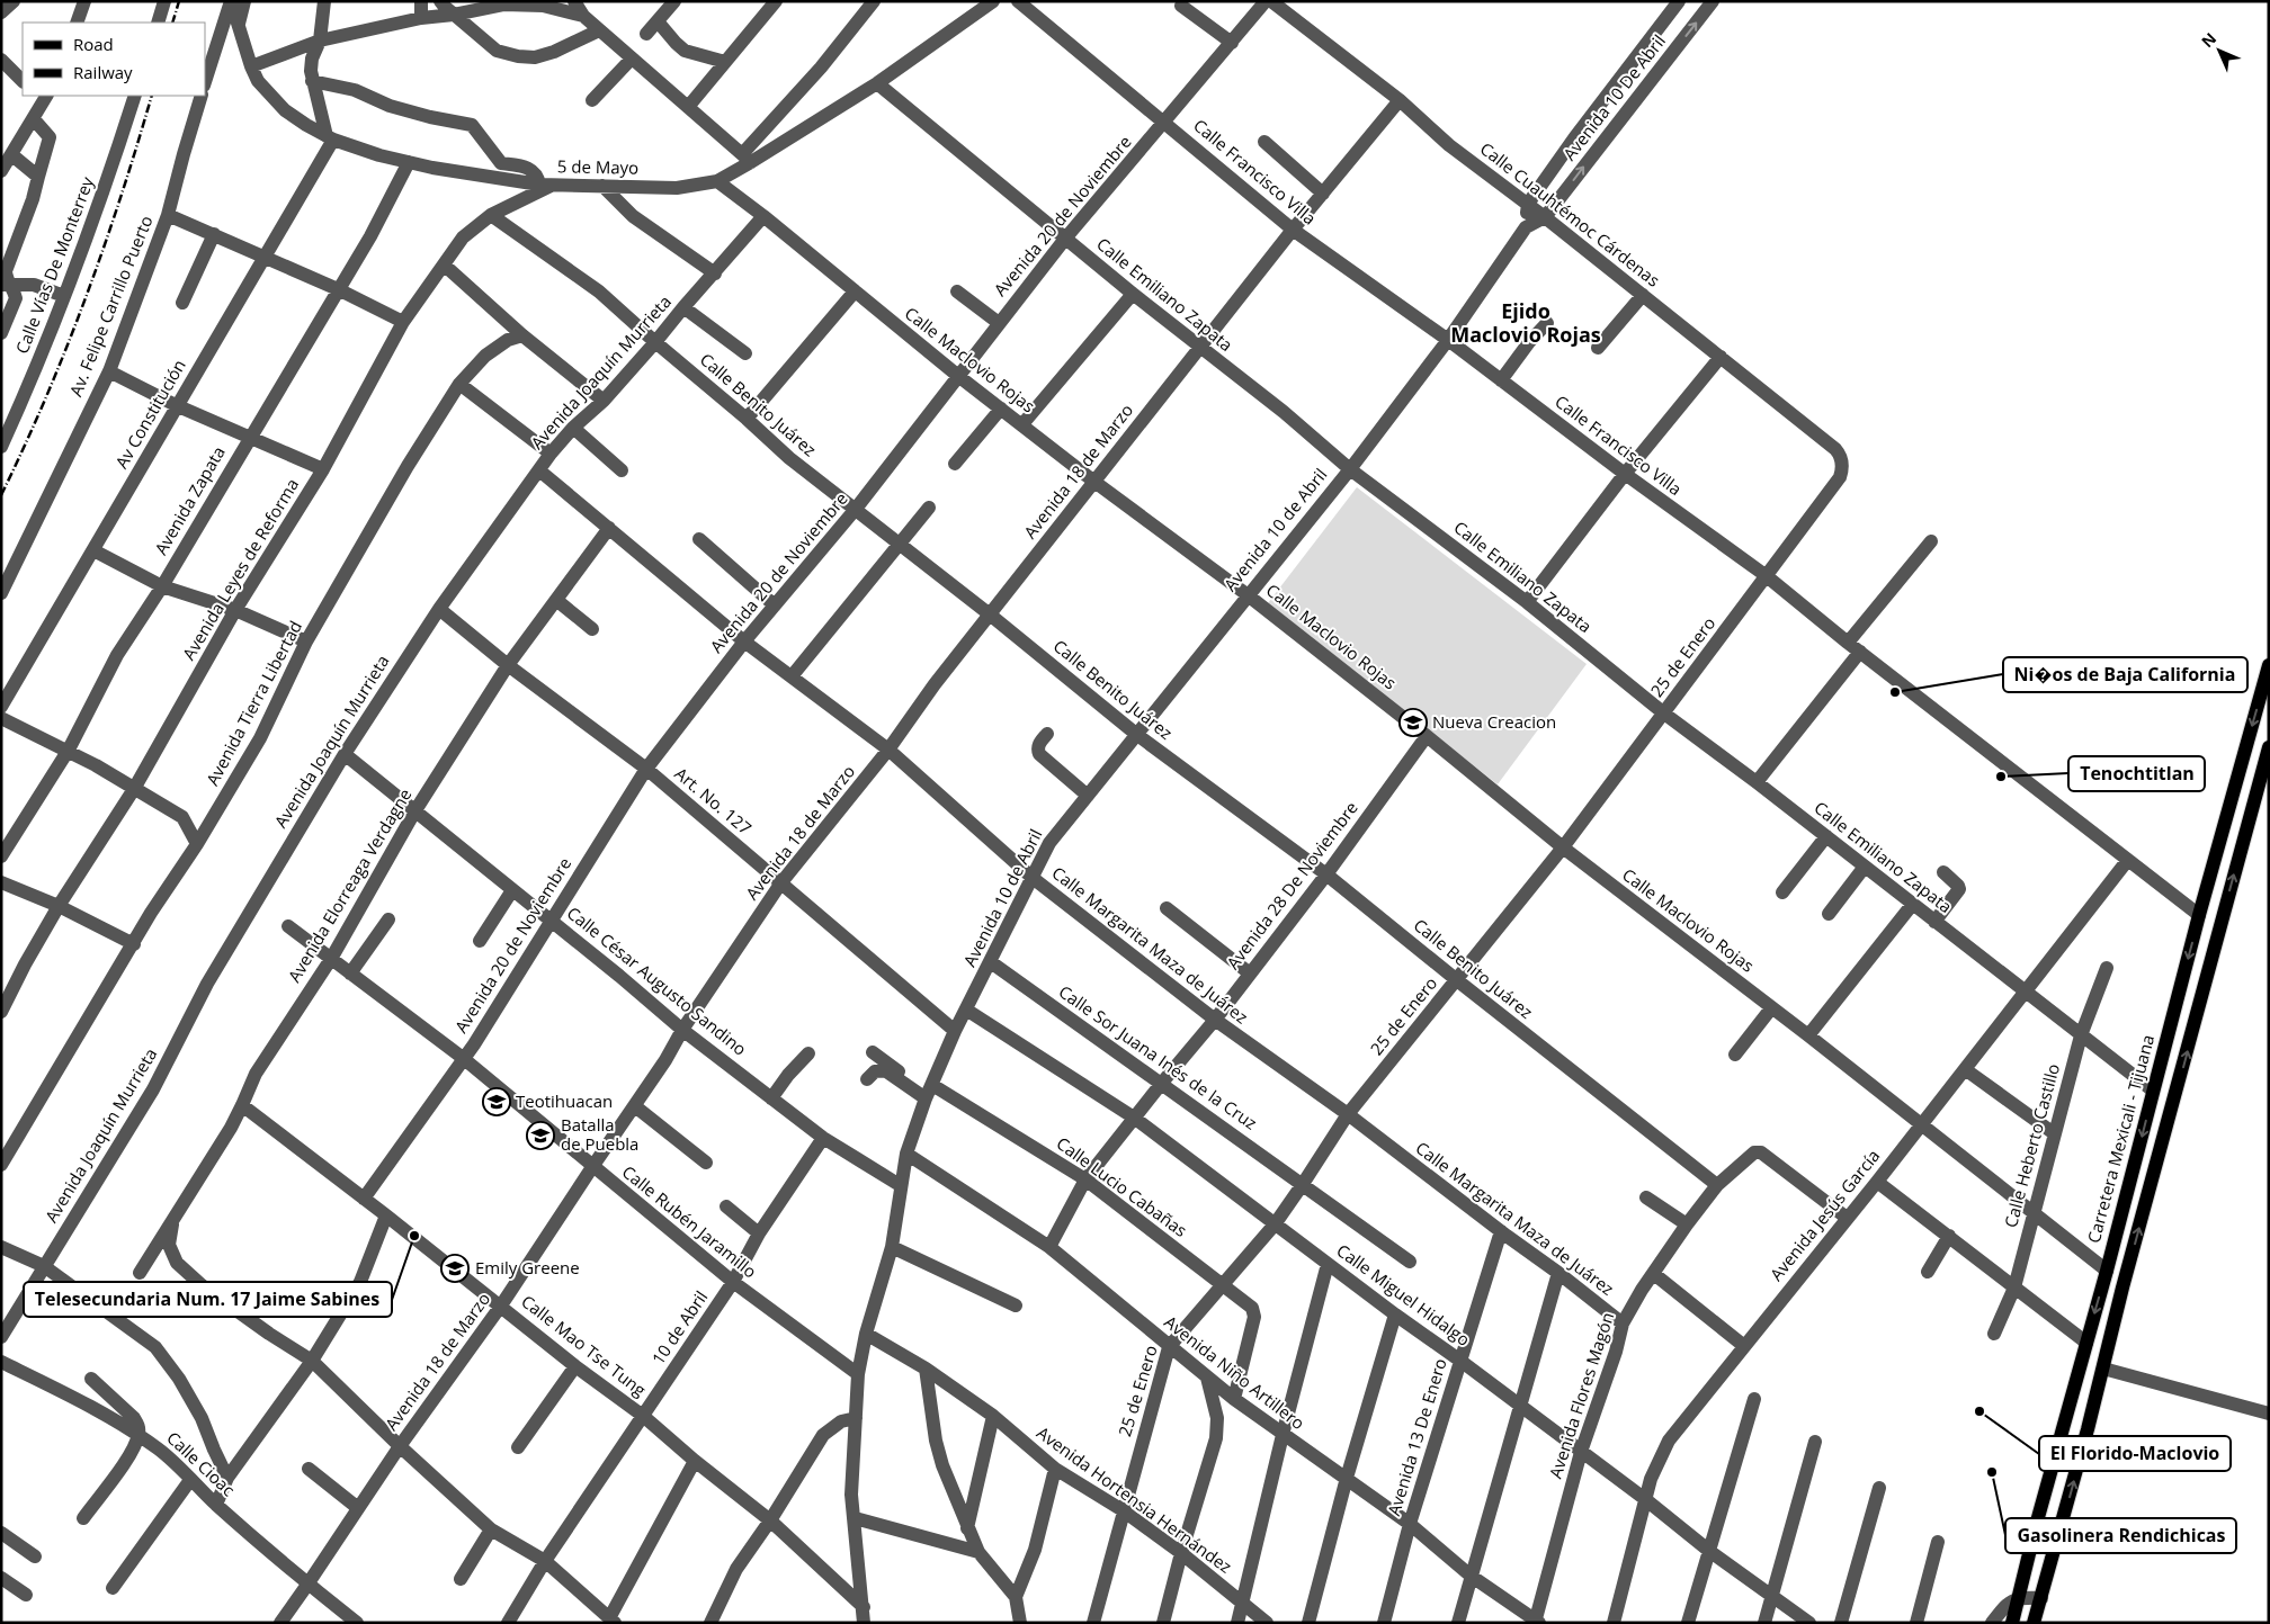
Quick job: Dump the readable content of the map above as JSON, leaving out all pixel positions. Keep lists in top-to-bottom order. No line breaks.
{"streets":{"main road":["Carretera Mexicali - Tijuana"],"street":["Avenida 10 De Abril","5 de Mayo","Calle Francisco Villa","Calle Cuauhtémoc Cárdenas","Avenida 20 de Noviembre","Calle Vías De Monterrey","Calle Emiliano Zapata","Av. Felipe Carrillo Puerto","Calle Maclovio Rojas","Avenida Joaquín Murrieta","Calle Benito Juárez","Av Constitución","Avenida 18 de Marzo","Avenida Zapata","Avenida 10 de Abril","Avenida Leyes de Reforma","25 de Enero","Avenida Tierra Libertad","Art. No. 127","Avenida Elorreaga Verdagne","Avenida 28 De Noviembre","Calle Margarita Maza de Juárez","Calle César Augusto Sandino","Calle Sor Juana Inés de la Cruz","Calle Heberto Castillo","Calle Lucio Cabañas","Avenida Jesús García","Calle Rubén Jaramillo","Calle Miguel Hidalgo","10 de Abril","Calle Mao Tse Tung","Avenida Niño Artillero","Avenida Flores Magón","Avenida 13 De Enero","Calle Cioac","Avenida Hortensia Hernández"]},"crossings":[["Avenida 10 De Abril","Calle Cuauhtémoc Cárdenas"],["5 de Mayo","Calle Emiliano Zapata"],["5 de Mayo","Calle Maclovio Rojas"],["5 de Mayo","Av Constitución"],["5 de Mayo","Avenida Zapata"],["5 de Mayo","Avenida Leyes de Reforma"],["Calle Francisco Villa","Avenida 20 de Noviembre"],["Calle Francisco Villa","Avenida 18 de Marzo"],["Calle Francisco Villa","Avenida 10 de Abril"],["Calle Francisco Villa","25 de Enero"],["Calle Francisco Villa","Carretera Mexicali - Tijuana"],["Calle Francisco Villa","Avenida Jesús García"],["Calle Cuauhtémoc Cárdenas","Avenida 18 de Marzo"],["Calle Cuauhtémoc Cárdenas","25 de Enero"],["Avenida 20 de Noviembre","Calle Emiliano Zapata"],["Avenida 20 de Noviembre","Calle Maclovio Rojas"],["Avenida 20 de Noviembre","Calle Benito Juárez"],["Avenida 20 de Noviembre","Art. No. 127"],["Avenida 20 de Noviembre","Calle Margarita Maza de Juárez"],["Avenida 20 de Noviembre","Calle César Augusto Sandino"],["Avenida 20 de Noviembre","Calle Rubén Jaramillo"],["Avenida 20 de Noviembre","Calle Mao Tse Tung"],["Calle Emiliano Zapata","Avenida 18 de Marzo"],["Calle Emiliano Zapata","Avenida 10 de Abril"],["Calle Emiliano Zapata","25 de Enero"],["Calle Emiliano Zapata","Carretera Mexicali - Tijuana"],["Calle Emiliano Zapata","Calle Heberto Castillo"],["Calle Emiliano Zapata","Avenida Jesús García"],["Calle Maclovio Rojas","Avenida Joaquín Murrieta"],["Calle Maclovio Rojas","Avenida 18 de Marzo"],["Calle Maclovio Rojas","Avenida 10 de Abril"],["Calle Maclovio Rojas","25 de Enero"],["Calle Maclovio Rojas","Avenida 28 De Noviembre"],["Calle Maclovio Rojas","Carretera Mexicali - Tijuana"],["Calle Maclovio Rojas","Calle Heberto Castillo"],["Calle Maclovio Rojas","Avenida Jesús García"],["Avenida Joaquín Murrieta","Calle Benito Juárez"],["Avenida Joaquín Murrieta","Art. No. 127"],["Avenida Joaquín Murrieta","Calle Margarita Maza de Juárez"],["Avenida Joaquín Murrieta","Calle César Augusto Sandino"],["Calle Benito Juárez","Avenida 18 de Marzo"],["Calle Benito Juárez","Avenida 10 de Abril"],["Calle Benito Juárez","Avenida Leyes de Reforma"],["Calle Benito Juárez","25 de Enero"],["Calle Benito Juárez","Avenida 28 De Noviembre"],["Calle Benito Juárez","Avenida Flores Magón"],["Avenida 18 de Marzo","Art. No. 127"],["Avenida 18 de Marzo","Calle Margarita Maza de Juárez"],["Avenida 18 de Marzo","Calle César Augusto Sandino"],["Avenida 18 de Marzo","Calle Rubén Jaramillo"],["Avenida 18 de Marzo","Calle Mao Tse Tung"],["Avenida 18 de Marzo","Calle Cioac"],["Avenida 10 de Abril","Art. No. 127"],["Avenida 10 de Abril","Calle Margarita Maza de Juárez"],["Avenida 10 de Abril","Calle César Augusto Sandino"],["Avenida 10 de Abril","Calle Sor Juana Inés de la Cruz"],["Avenida 10 de Abril","Calle Lucio Cabañas"],["Avenida 10 de Abril","Calle Rubén Jaramillo"],["Avenida 10 de Abril","Calle Miguel Hidalgo"],["Avenida 10 de Abril","Calle Mao Tse Tung"],["Avenida 10 de Abril","Avenida Niño Artillero"],["Avenida 10 de Abril","Avenida Hortensia Hernández"],["25 de Enero","Calle Margarita Maza de Juárez"],["25 de Enero","Calle Sor Juana Inés de la Cruz"],["25 de Enero","Calle Lucio Cabañas"],["25 de Enero","Calle Miguel Hidalgo"],["25 de Enero","Avenida Niño Artillero"],["25 de Enero","Avenida Hortensia Hernández"],["Art. No. 127","Avenida Elorreaga Verdagne"],["Avenida Elorreaga Verdagne","Calle Margarita Maza de Juárez"],["Avenida Elorreaga Verdagne","Calle César Augusto Sandino"],["Avenida Elorreaga Verdagne","Calle Rubén Jaramillo"],["Avenida Elorreaga Verdagne","Calle Mao Tse Tung"],["Avenida 28 De Noviembre","Calle Margarita Maza de Juárez"],["Avenida 28 De Noviembre","Calle Sor Juana Inés de la Cruz"],["Avenida 28 De Noviembre","Calle Lucio Cabañas"],["Avenida 28 De Noviembre","Calle Miguel Hidalgo"],["Avenida 28 De Noviembre","Avenida Niño Artillero"],["Calle Margarita Maza de Juárez","Avenida Flores Magón"],["Calle Margarita Maza de Juárez","Avenida 13 De Enero"],["Calle César Augusto Sandino","10 de Abril"],["Calle Lucio Cabañas","Avenida Niño Artillero"],["Avenida Jesús García","Calle Miguel Hidalgo"],["Avenida Jesús García","Avenida Flores Magón"],["Calle Rubén Jaramillo","10 de Abril"],["Calle Miguel Hidalgo","Avenida Flores Magón"],["Calle Miguel Hidalgo","Avenida 13 De Enero"],["10 de Abril","Calle Mao Tse Tung"],["Avenida Niño Artillero","Avenida Flores Magón"],["Avenida Niño Artillero","Avenida 13 De Enero"]],"districts":["Ejido Maclovio Rojas"],"places":{"other":["Ni�os de Baja California","Tenochtitlan","Telesecundaria Num. 17 Jaime Sabines","El Florido-Maclovio","Gasolinera Rendichicas"],"school or university":["Nueva Creacion","Teotihuacan","Batalla de Puebla","Emily Greene"]},"legend":["Road","Railway"],"north":"top left"}
